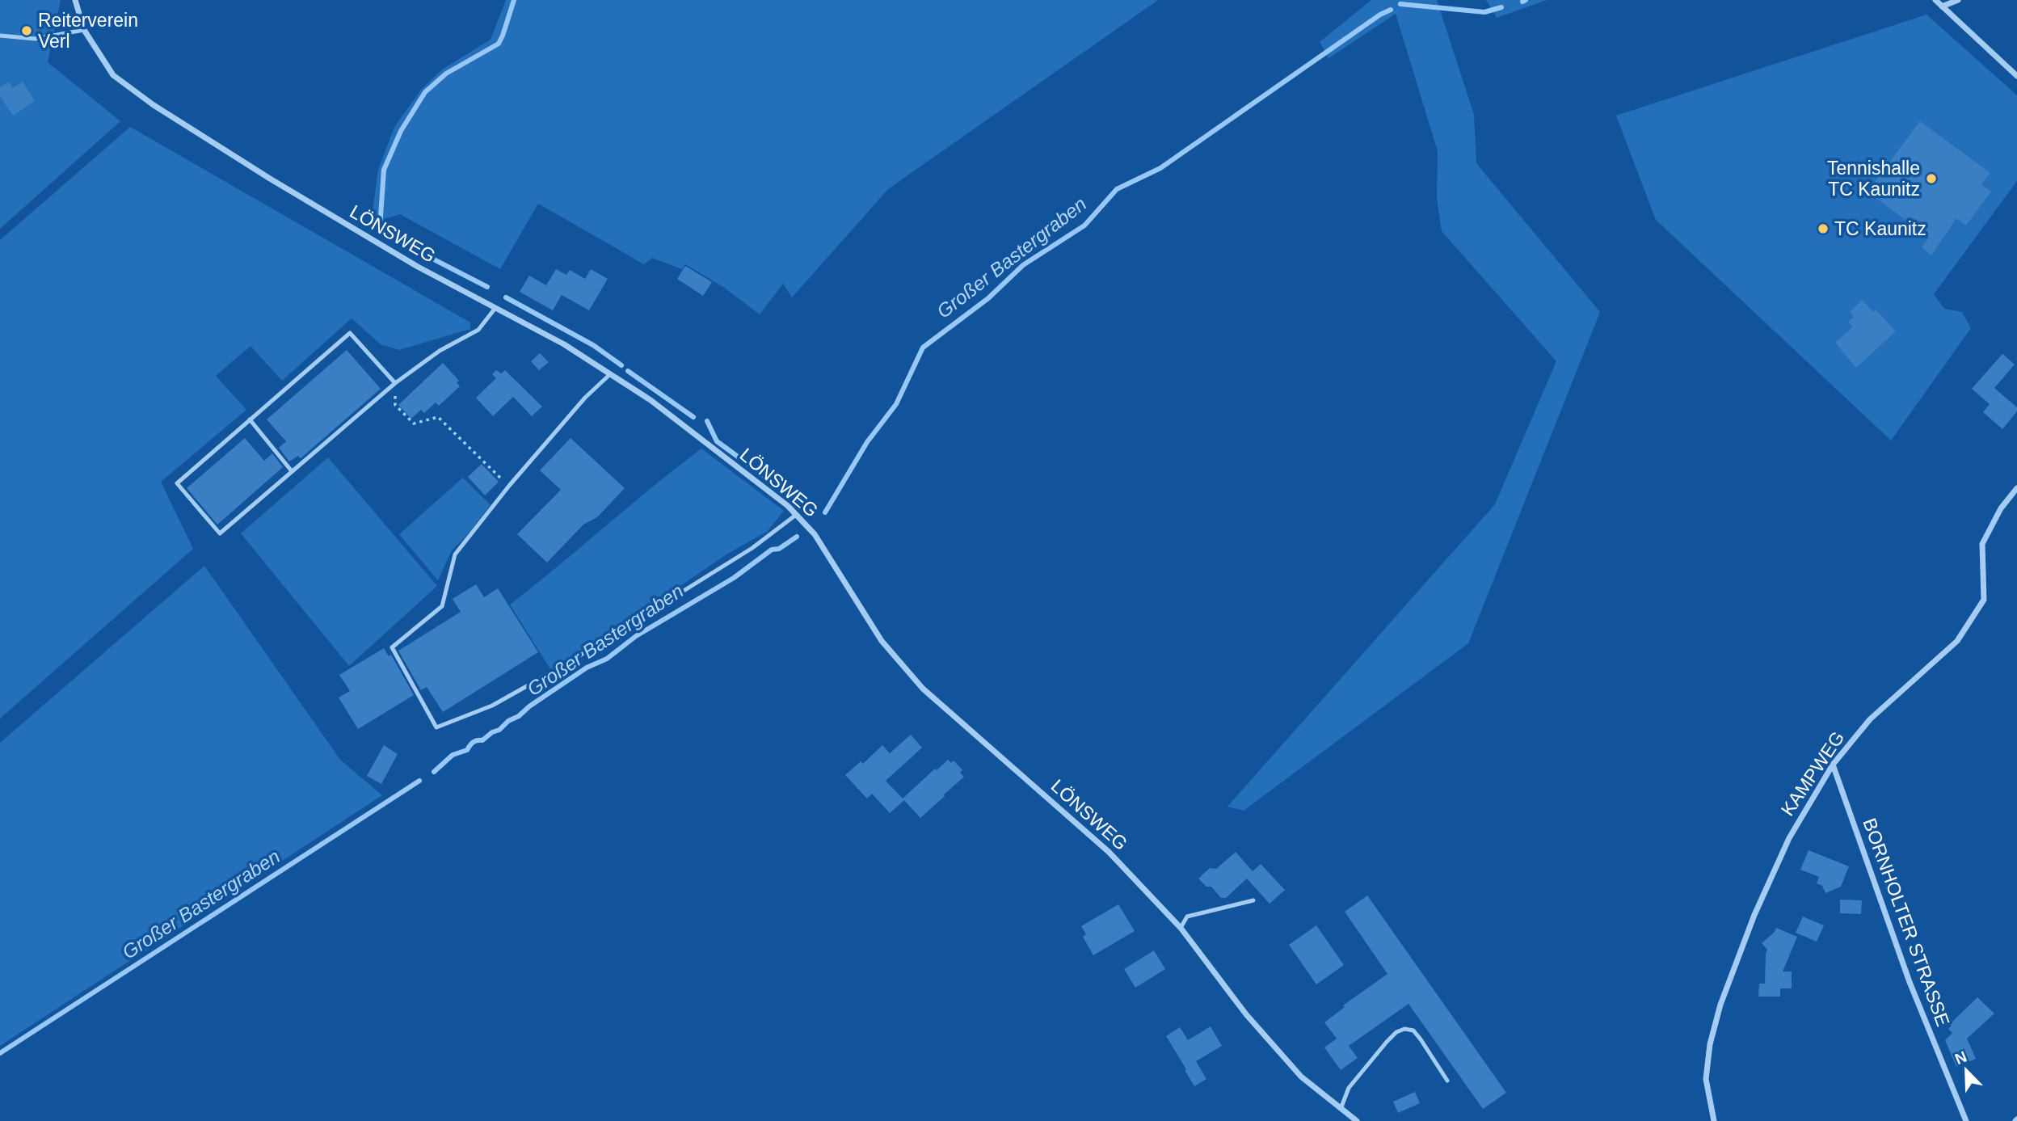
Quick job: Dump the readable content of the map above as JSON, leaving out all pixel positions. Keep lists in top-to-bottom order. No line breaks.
{"streets":{"street":["LÖNSWEG","KAMPWEG","BORNHOLTER STRASSE"]},"crossings":[["KAMPWEG","BORNHOLTER STRASSE"]],"water":["Großer Bastergraben"],"places":["Reiterverein Verl","Tennishalle TC Kaunitz","TC Kaunitz"],"north":"top left"}
